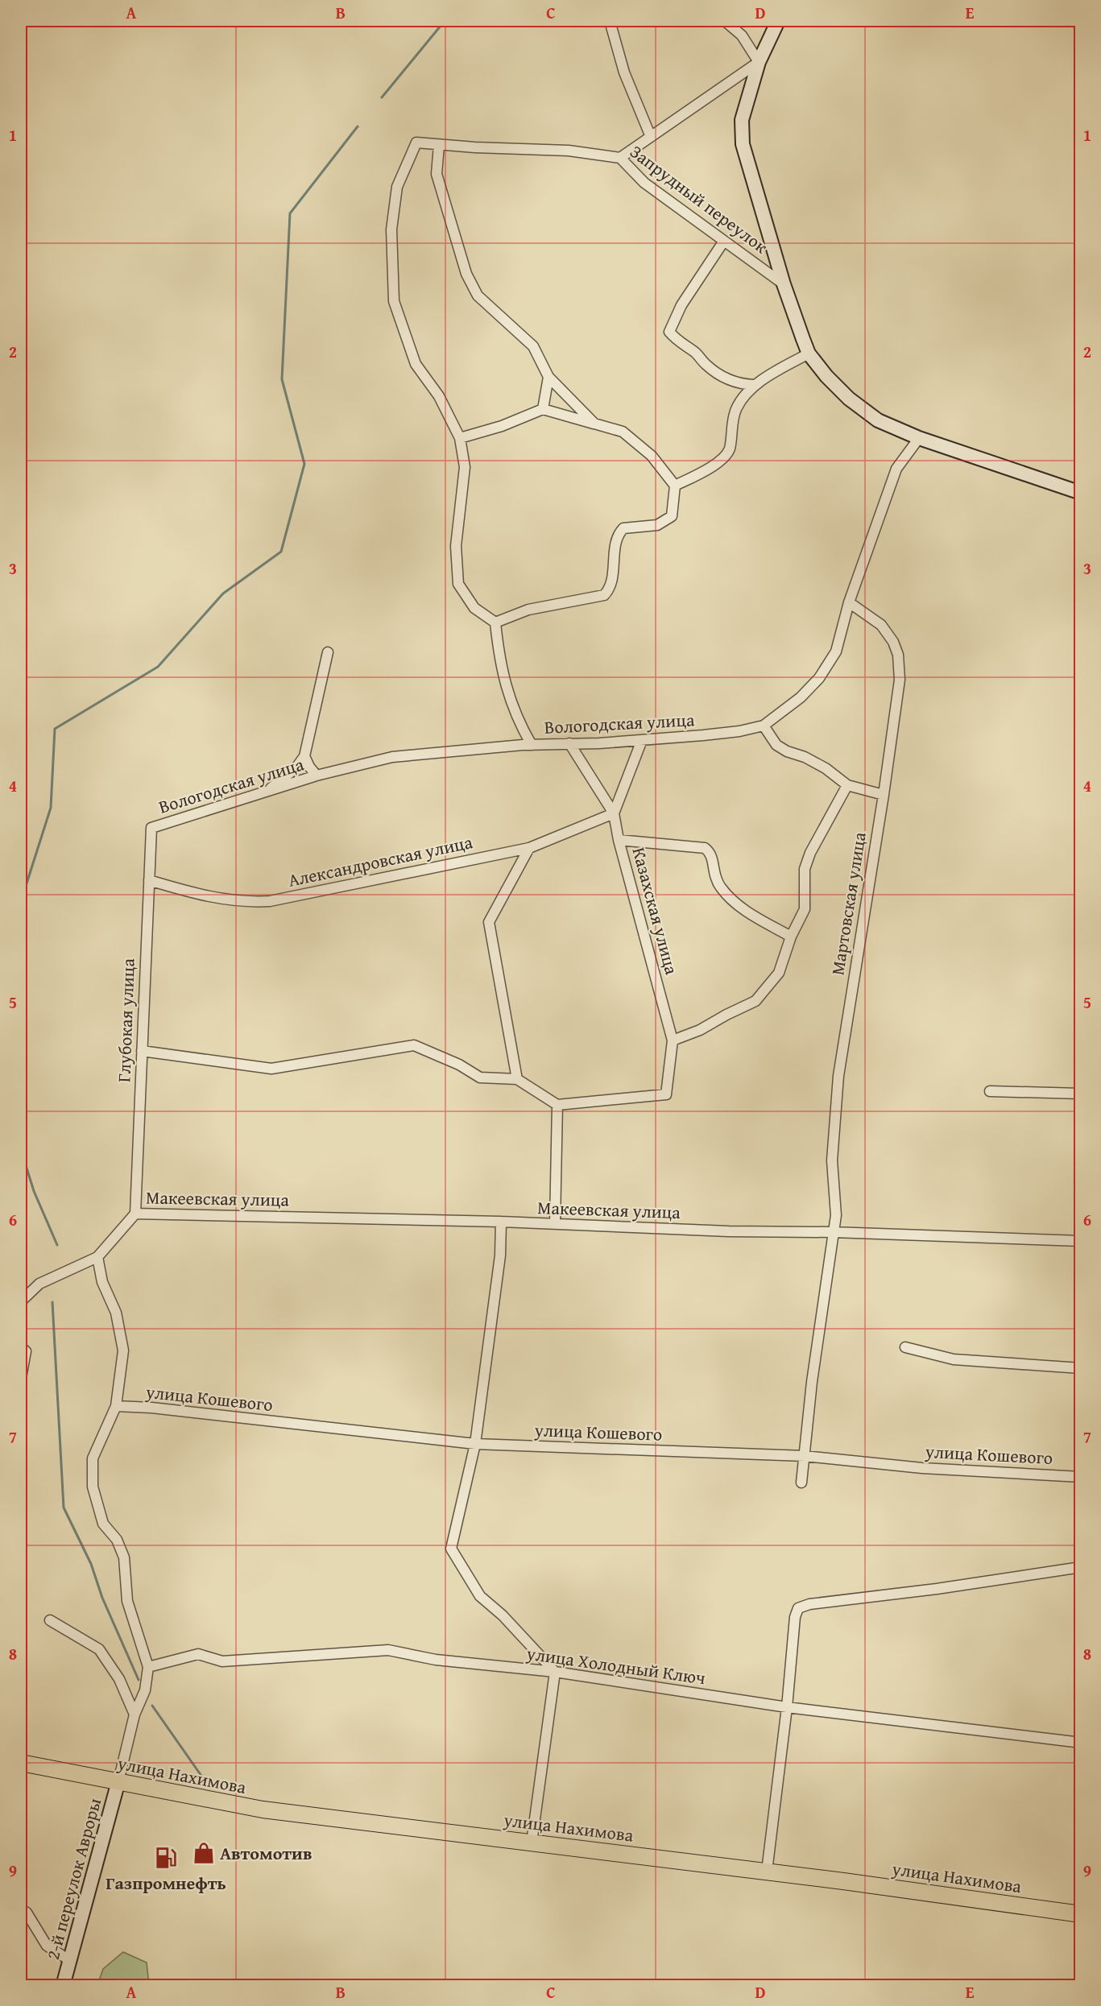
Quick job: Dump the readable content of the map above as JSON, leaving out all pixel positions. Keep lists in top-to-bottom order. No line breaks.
{"streets":{"main road":["улица Нахимова","2-й переулок Авроры"],"street":["Запрудный переулок","Вологодская улица","Александровская улица","Мартовская улица","Казахская улица","Глубокая улица","Макеевская улица","улица Кошевого","улица Холодный Ключ"]},"crossings":[["Вологодская улица","Мартовская улица"],["Вологодская улица","Глубокая улица"],["Александровская улица","Казахская улица"],["Александровская улица","Глубокая улица"],["Мартовская улица","Макеевская улица"],["Мартовская улица","улица Кошевого"],["Глубокая улица","Макеевская улица"],["улица Нахимова","2-й переулок Авроры"]],"places":{"shop":["Автомотив"],"fuel station":["Газпромнефть"]},"grid":{"columns":["A","B","C","D","E"],"rows":["1","2","3","4","5","6","7","8","9"]}}
